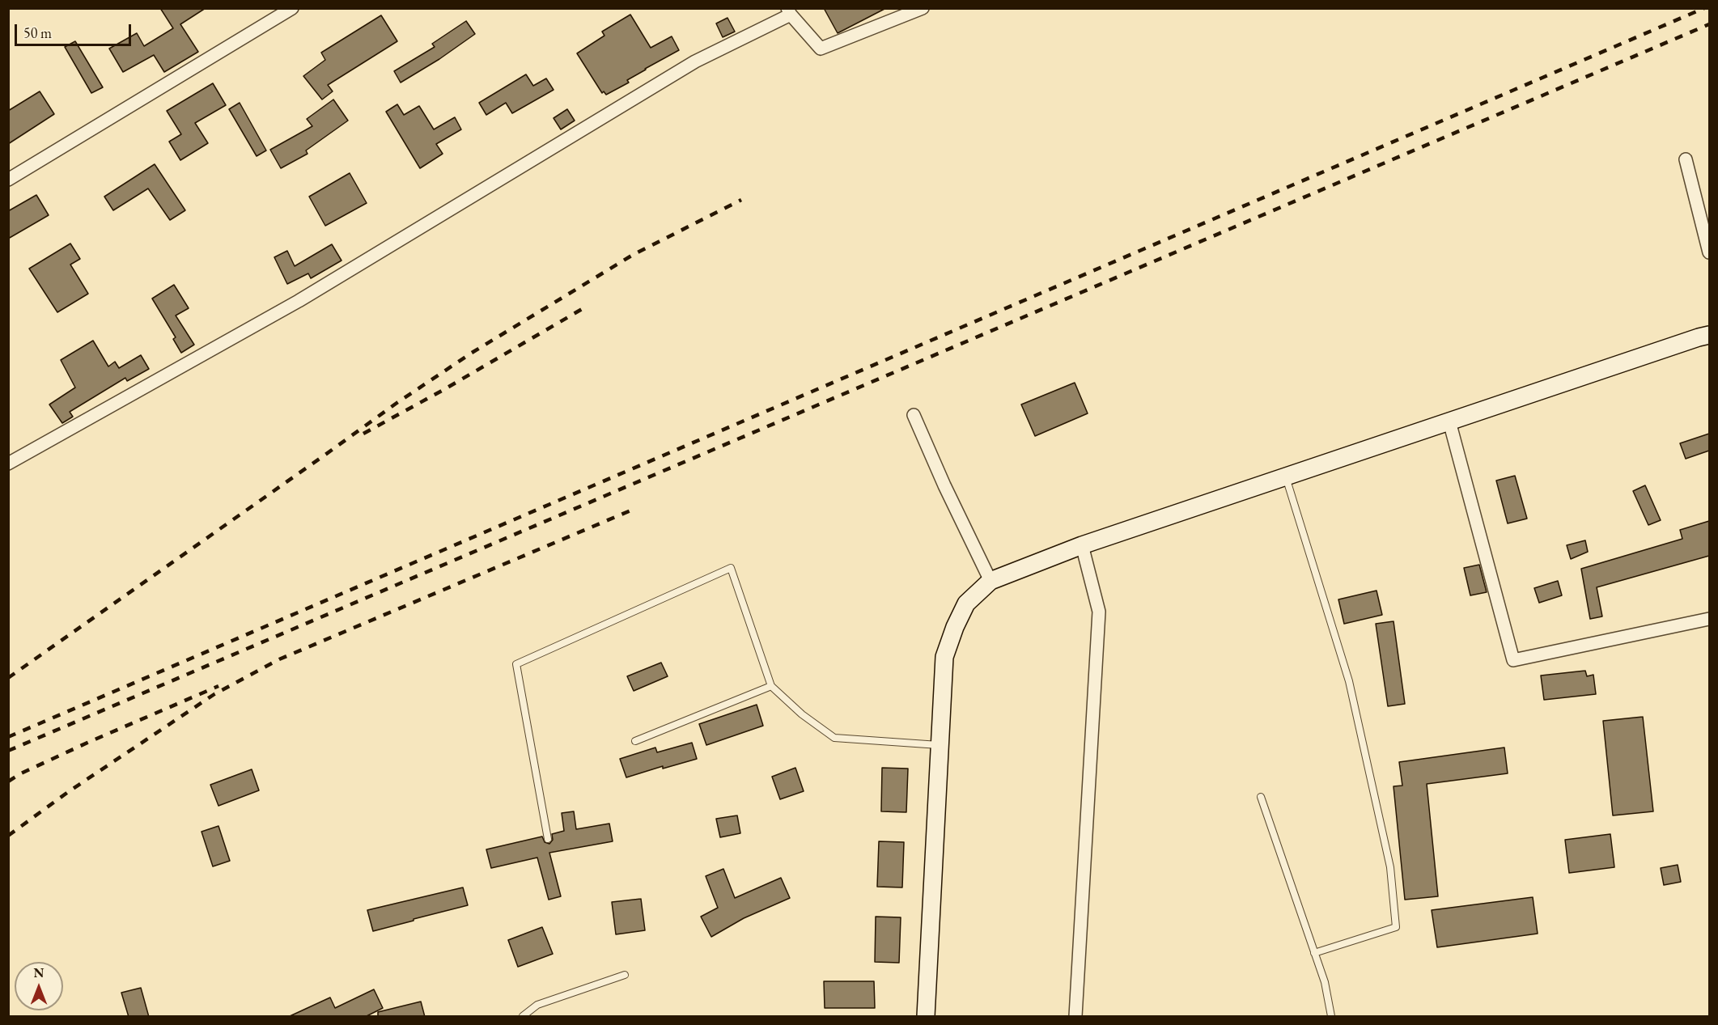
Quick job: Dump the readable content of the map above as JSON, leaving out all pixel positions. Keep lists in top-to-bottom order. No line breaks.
{"scale_bar":"50 m","north":"top"}
